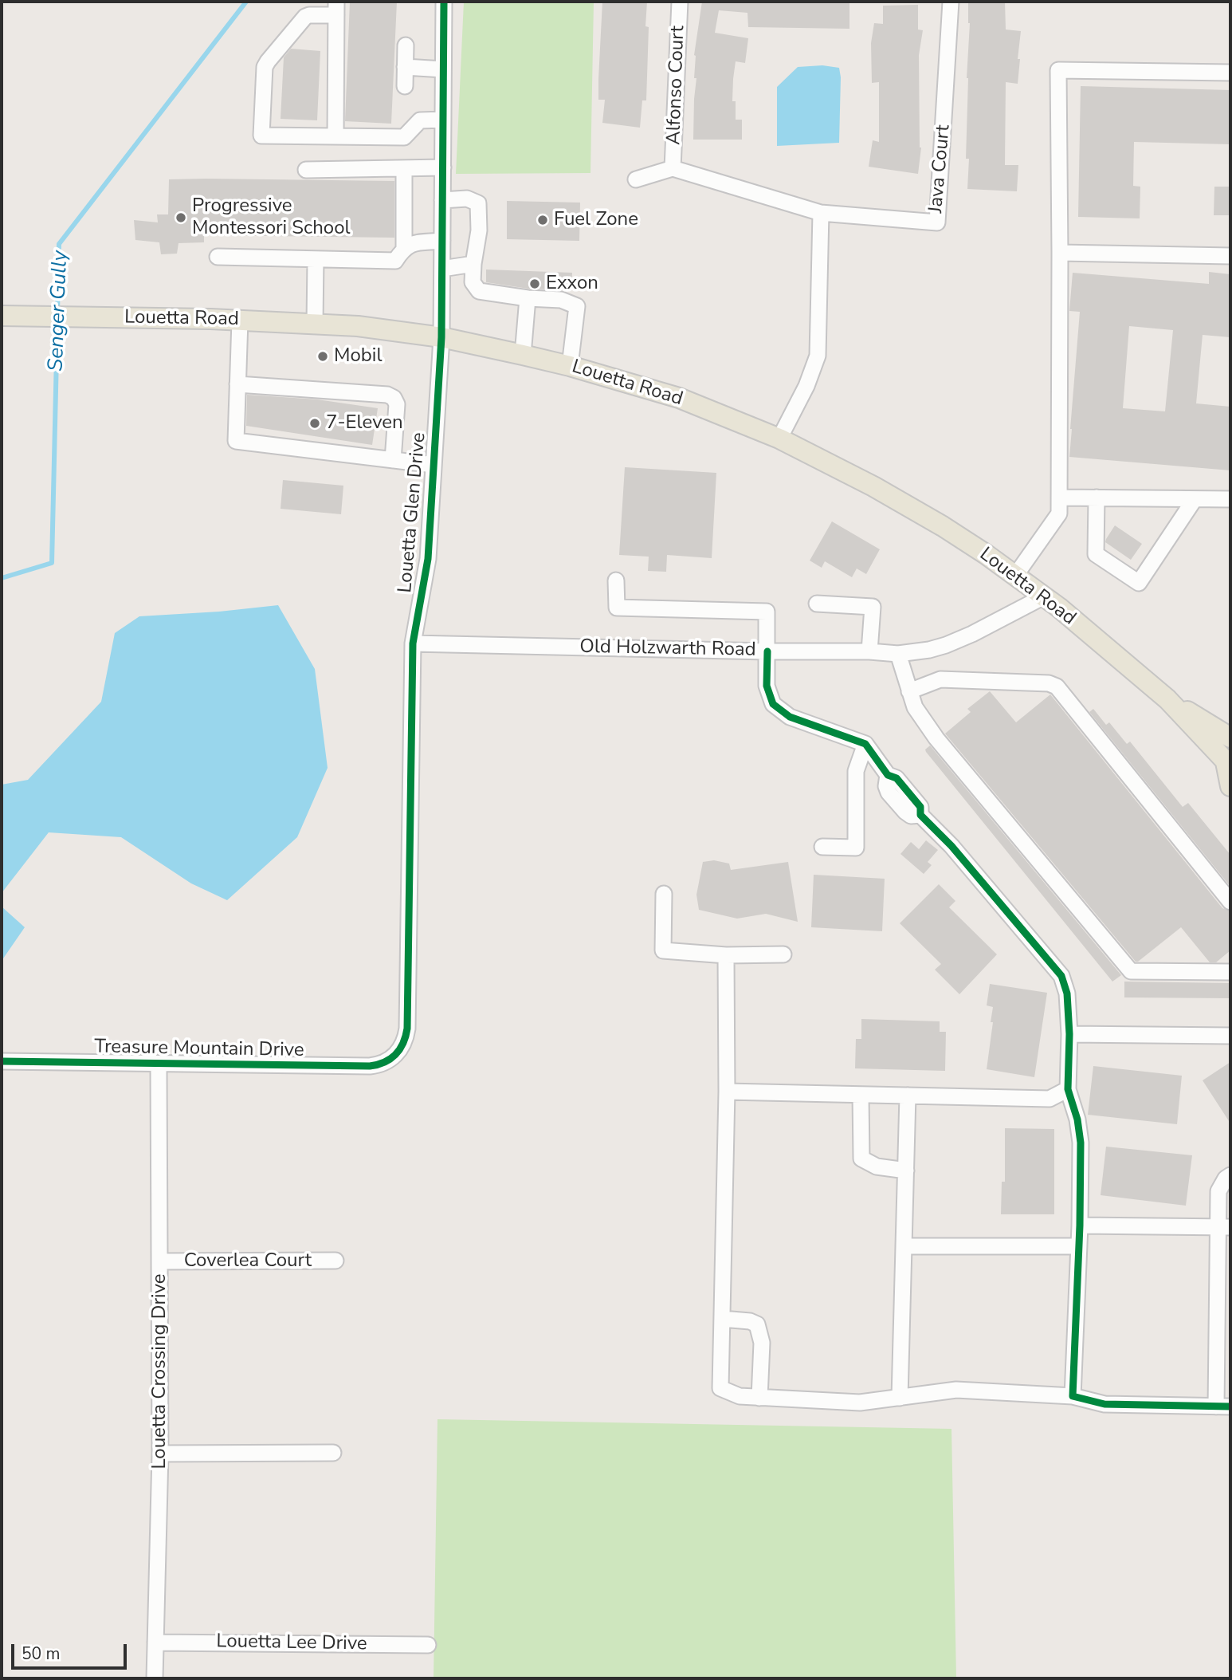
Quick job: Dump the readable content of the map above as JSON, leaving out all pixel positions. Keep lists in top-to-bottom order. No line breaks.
{"streets":{"main road":["Louetta Road"],"street":["Alfonso Court","Java Court","Louetta Glen Drive","Old Holzwarth Road","Treasure Mountain Drive","Coverlea Court","Louetta Crossing Drive","Louetta Lee Drive"]},"crossings":[["Louetta Road","Louetta Glen Drive"],["Louetta Road","Old Holzwarth Road"],["Louetta Glen Drive","Old Holzwarth Road"],["Louetta Glen Drive","Treasure Mountain Drive"],["Treasure Mountain Drive","Louetta Crossing Drive"],["Coverlea Court","Louetta Crossing Drive"],["Louetta Crossing Drive","Louetta Lee Drive"]],"water":["Senger Gully"],"places":["Progressive Montessori School","Fuel Zone","Exxon","Mobil","7-Eleven"],"scale_bar":"50 m"}
